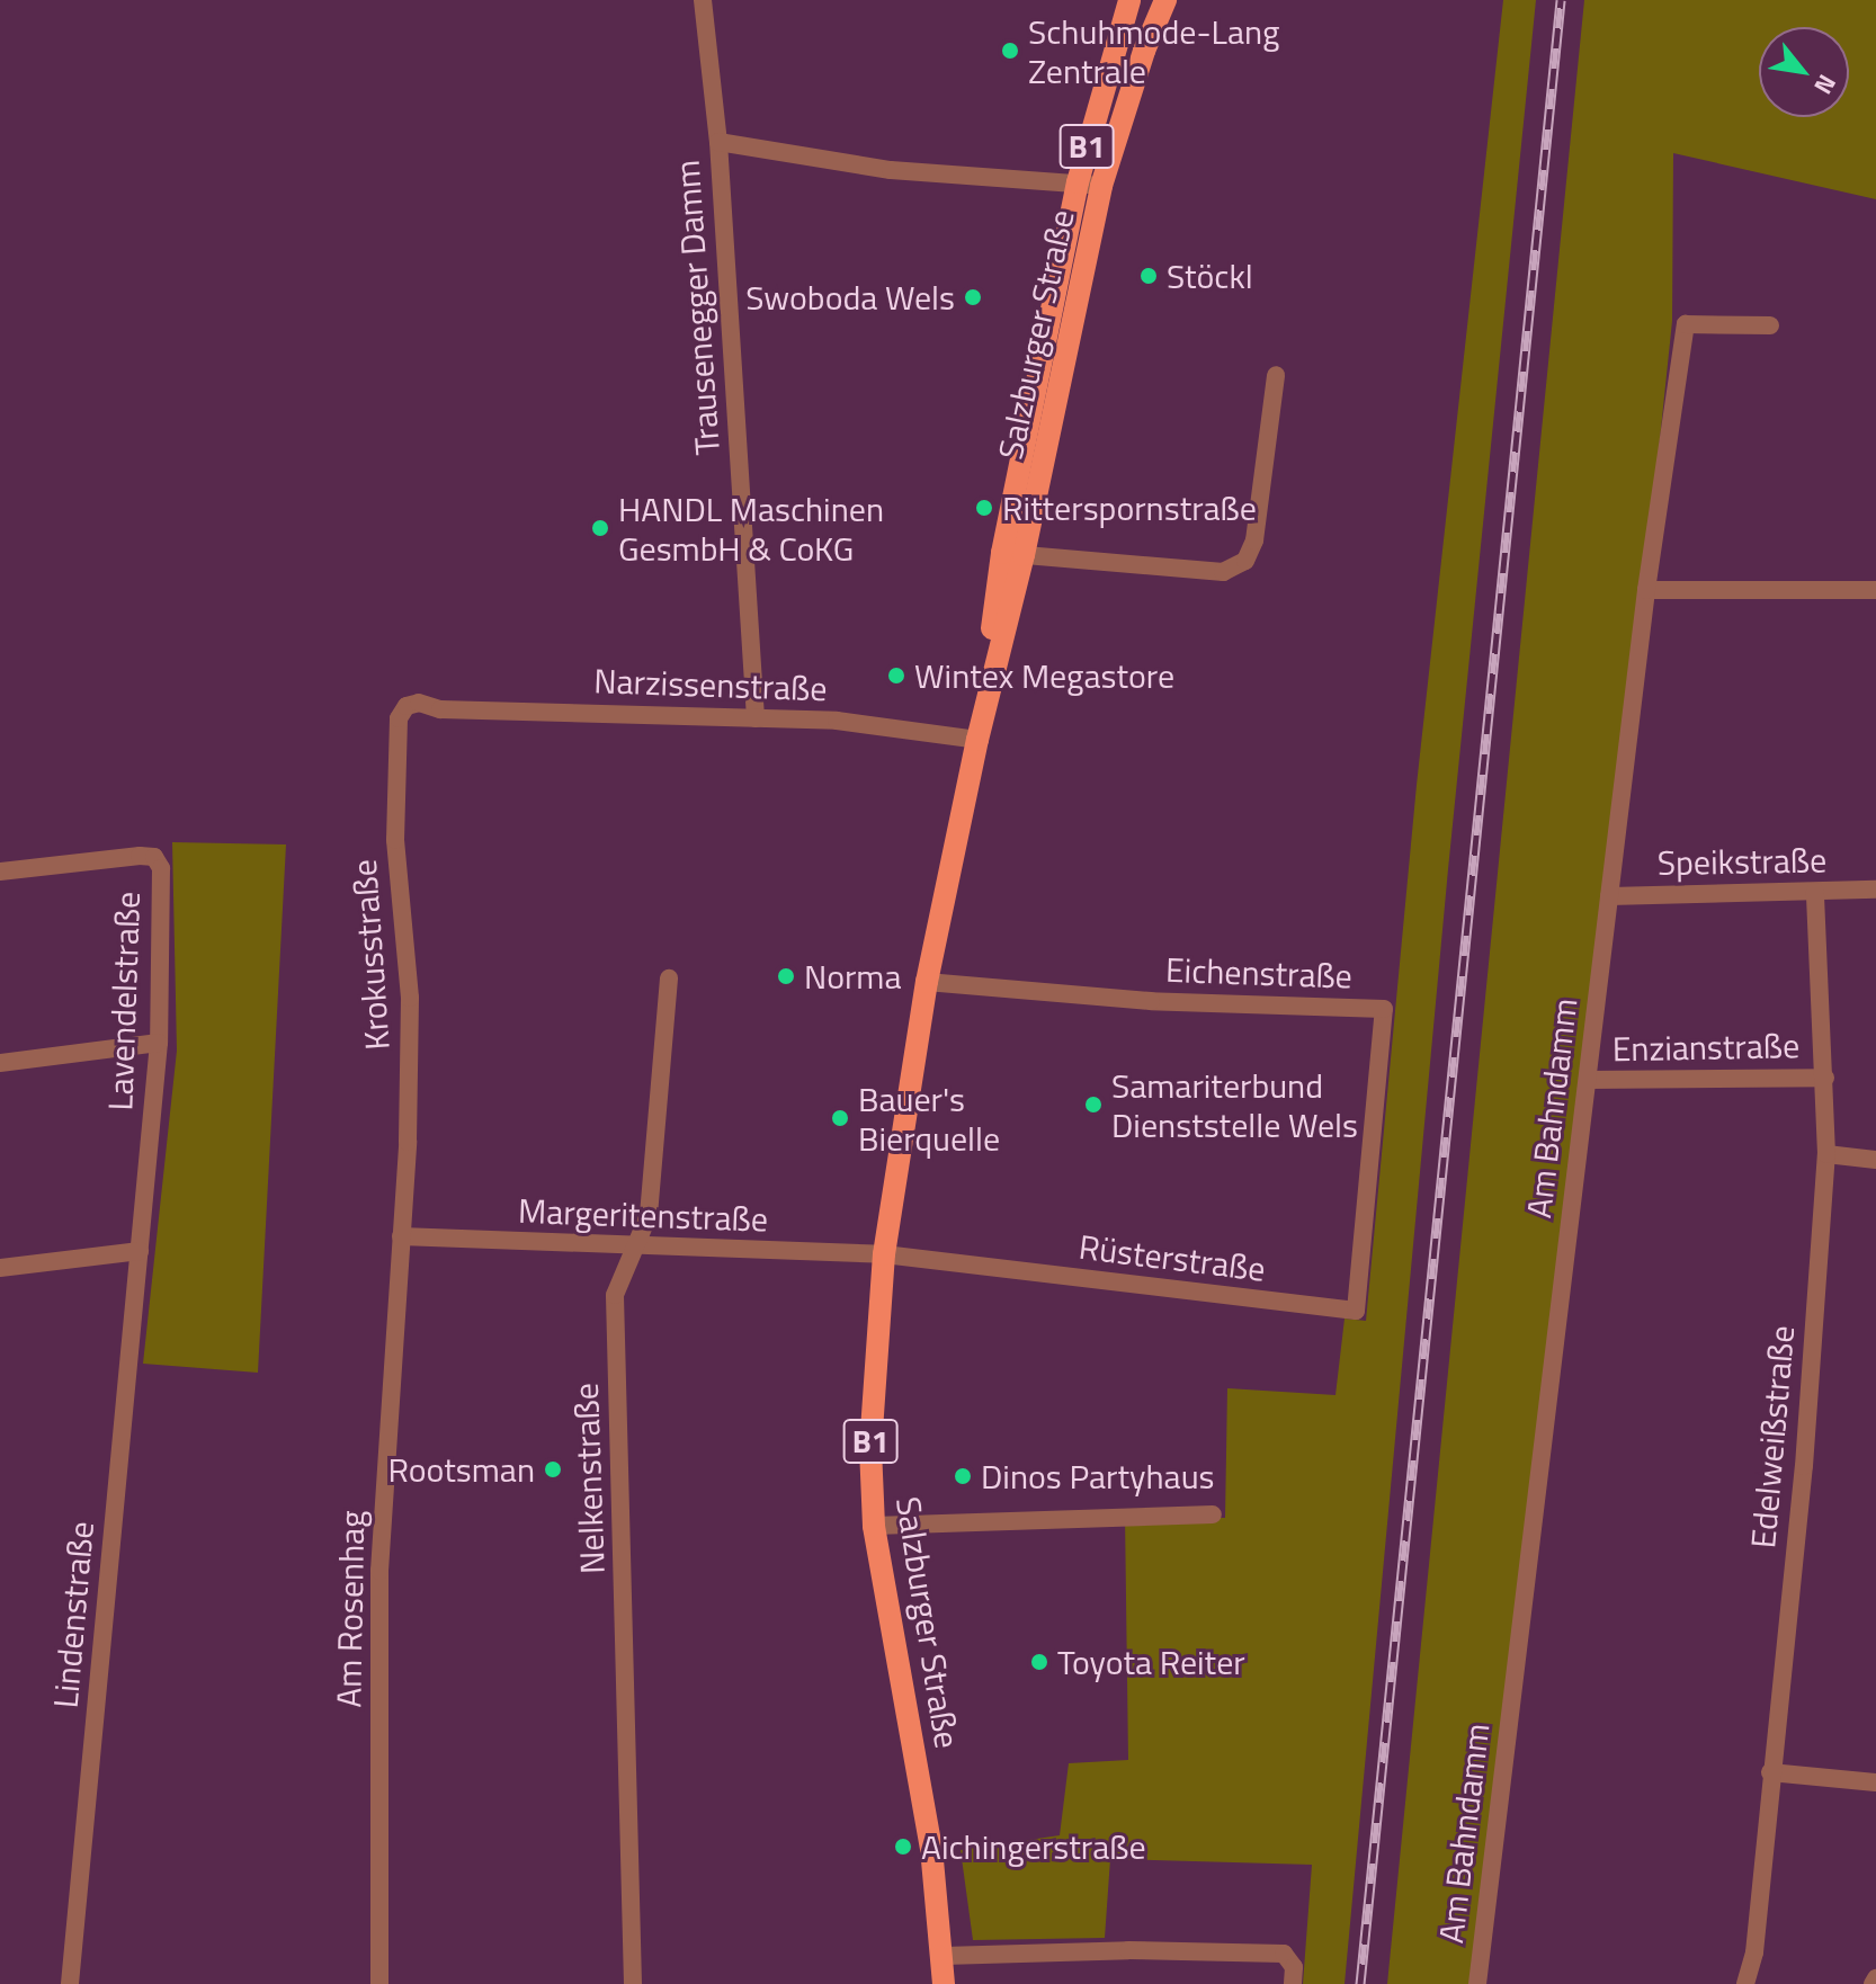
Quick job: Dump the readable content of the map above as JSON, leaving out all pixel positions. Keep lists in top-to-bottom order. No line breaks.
{"streets":{"main road":["B1","Salzburger Straße"],"street":["Trausenegger Damm","Narzissenstraße","Speikstraße","Krokusstraße","Eichenstraße","Lavendelstraße","Enzianstraße","Am Bahndamm","Margeritenstraße","Rüsterstraße","Edelweißstraße","Nelkenstraße","Am Rosenhag","Lindenstraße"]},"crossings":[["Trausenegger Damm","Narzissenstraße"],["Salzburger Straße","Narzissenstraße"],["Salzburger Straße","Eichenstraße"],["Salzburger Straße","Margeritenstraße"],["Salzburger Straße","Rüsterstraße"],["Narzissenstraße","Krokusstraße"],["Speikstraße","Am Bahndamm"],["Speikstraße","Edelweißstraße"],["Krokusstraße","Margeritenstraße"],["Krokusstraße","Am Rosenhag"],["Eichenstraße","Rüsterstraße"],["Lavendelstraße","Lindenstraße"],["Enzianstraße","Am Bahndamm"],["Enzianstraße","Edelweißstraße"],["Margeritenstraße","Rüsterstraße"],["Margeritenstraße","Nelkenstraße"],["Margeritenstraße","Am Rosenhag"]],"places":["Schuhmode-Lang Zentrale","Stöckl","Swoboda Wels","Ritterspornstraße","HANDL Maschinen GesmbH & CoKG","Wintex Megastore","Norma","Samariterbund Dienststelle Wels","Bauer's Bierquelle","Rootsman","Dinos Partyhaus","Toyota Reiter","Aichingerstraße"],"north":"bottom right"}
